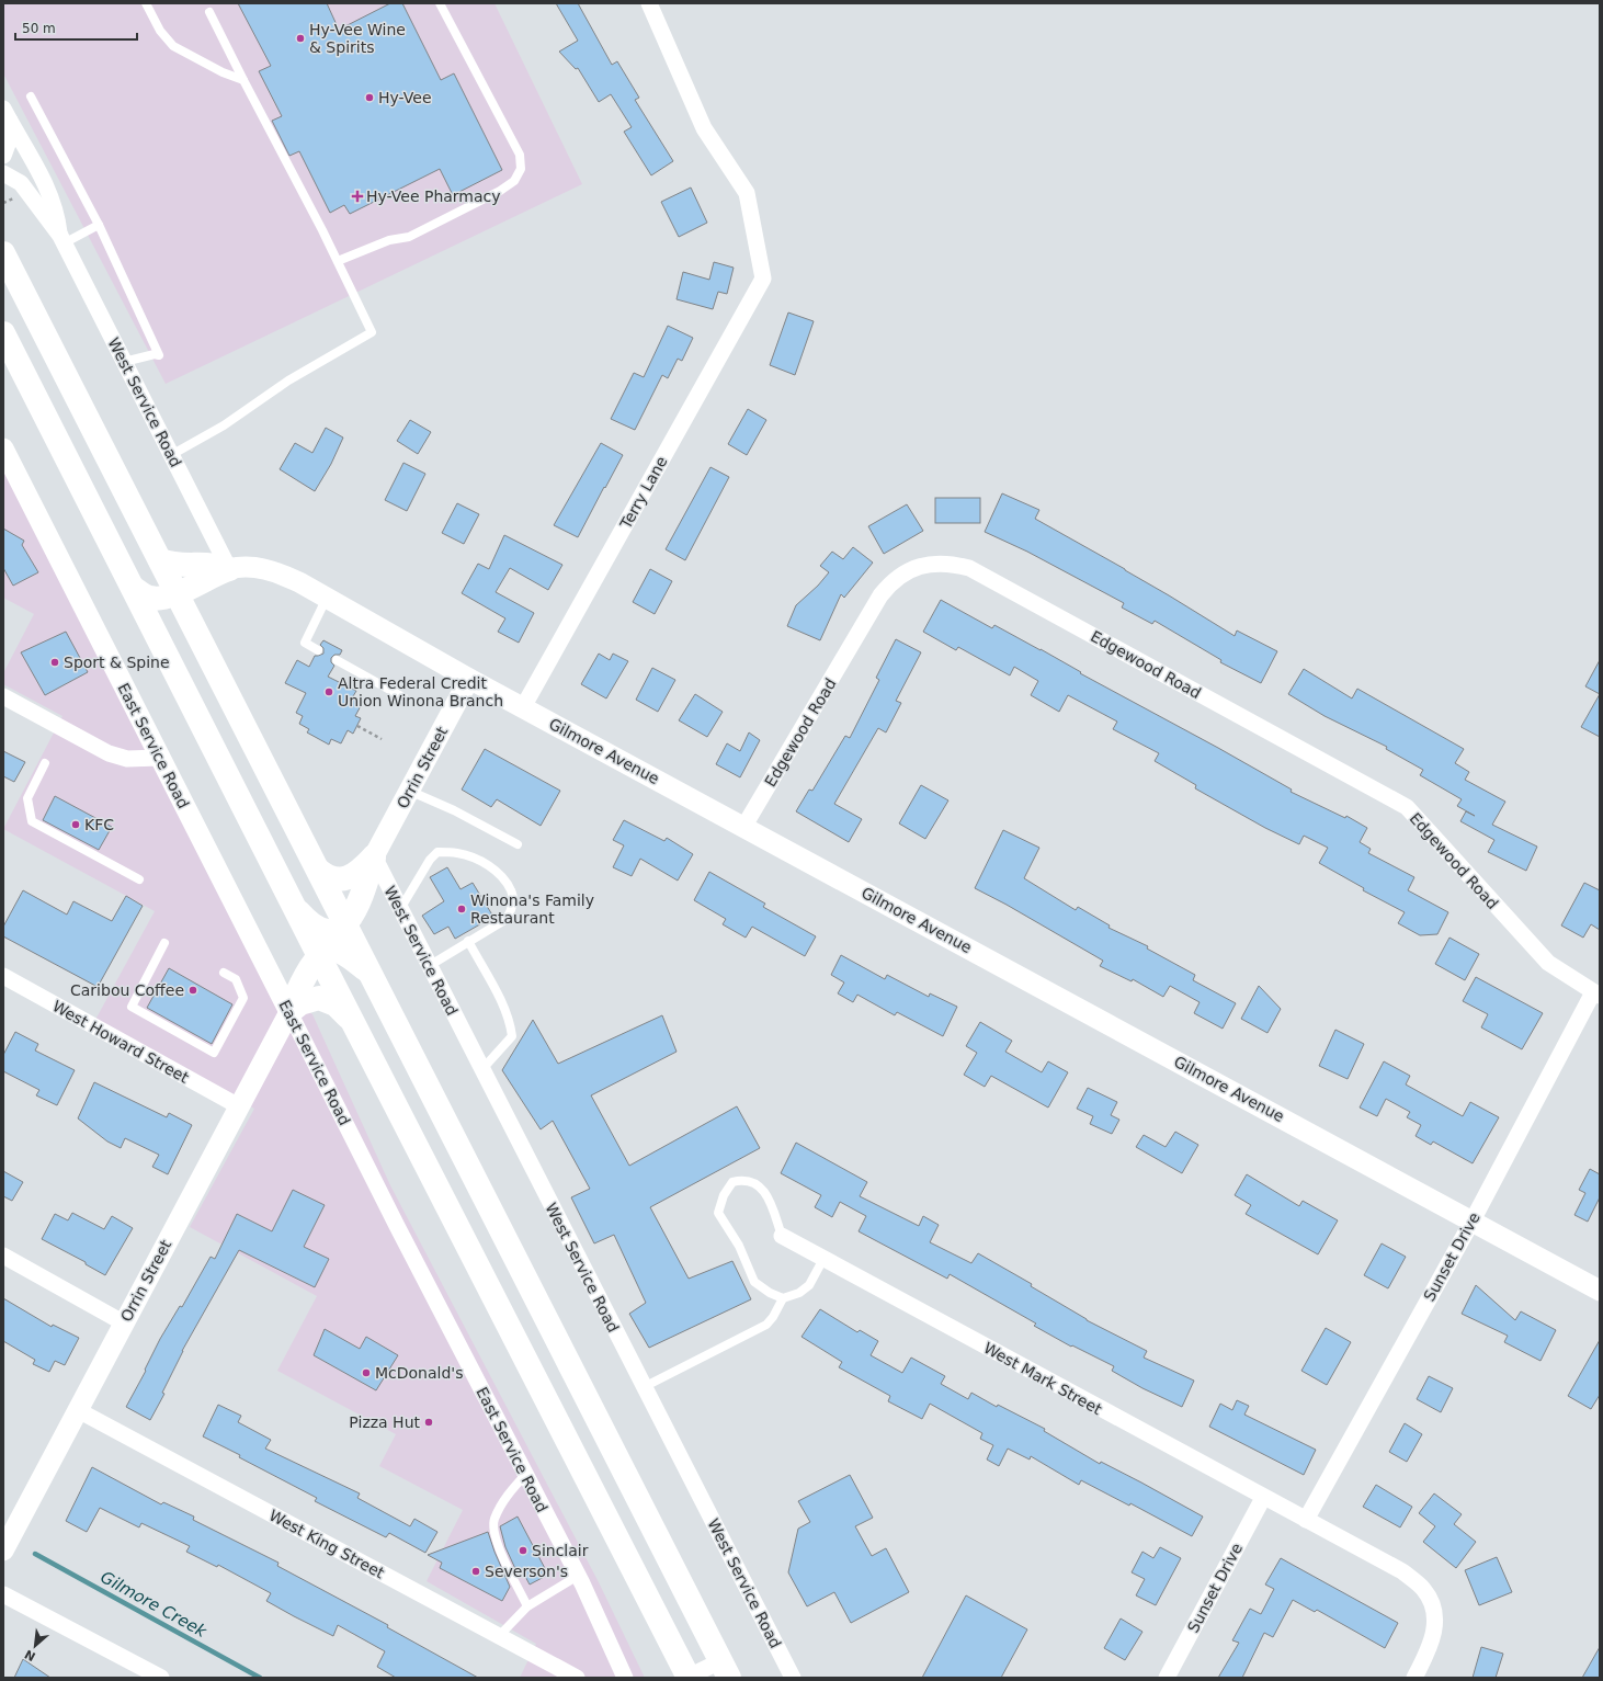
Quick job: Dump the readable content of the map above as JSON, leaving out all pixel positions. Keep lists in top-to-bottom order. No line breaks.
{"streets":{"street":["West Service Road","Terry Lane","Edgewood Road","East Service Road","Gilmore Avenue","Orrin Street","West Howard Street","Sunset Drive","West Mark Street","West King Street"]},"crossings":[["West Service Road","Gilmore Avenue"],["West Service Road","Orrin Street"],["Terry Lane","Gilmore Avenue"],["Edgewood Road","Gilmore Avenue"],["Edgewood Road","Sunset Drive"],["East Service Road","Orrin Street"],["Gilmore Avenue","Orrin Street"],["Gilmore Avenue","Sunset Drive"],["Orrin Street","West Howard Street"],["Orrin Street","West King Street"],["Sunset Drive","West Mark Street"]],"water":["Gilmore Creek"],"places":{"other":["Hy-Vee Wine & Spirits","Hy-Vee","Sport & Spine","Altra Federal Credit Union Winona Branch","KFC","Winona's Family Restaurant","Caribou Coffee","McDonald's","Pizza Hut","Sinclair","Severson's"],"health":["Hy-Vee Pharmacy"]},"scale_bar":"50 m","north":"bottom left"}
